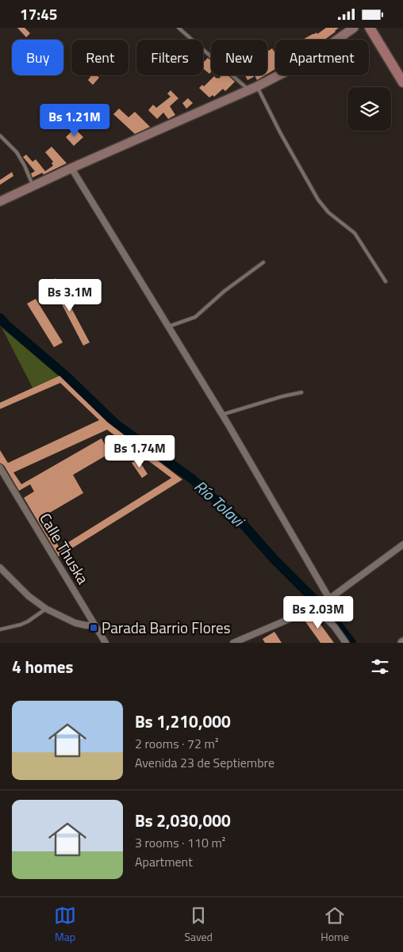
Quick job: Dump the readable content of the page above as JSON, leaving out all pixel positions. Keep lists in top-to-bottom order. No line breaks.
{"streets":{"street":["Calle Thuska"]},"water":["Río Tolavi"],"places":{"transit":["Parada Barrio Flores"]},"page":{"status":"17:45","chip":["Buy","Rent","Filters","New","Apartment"],"price":["Bs 1.21M","Bs 3.1M","Bs 1.74M","Bs 2.03M"],"heading":"4 homes","list":[{"name":"Bs 1,210,000","note":"2 rooms · 72 m² · Avenida 23 de Septiembre"},{"name":"Bs 2,030,000","note":"3 rooms · 110 m² · Apartment"}],"tabs":["Map","Saved","Home"]}}
